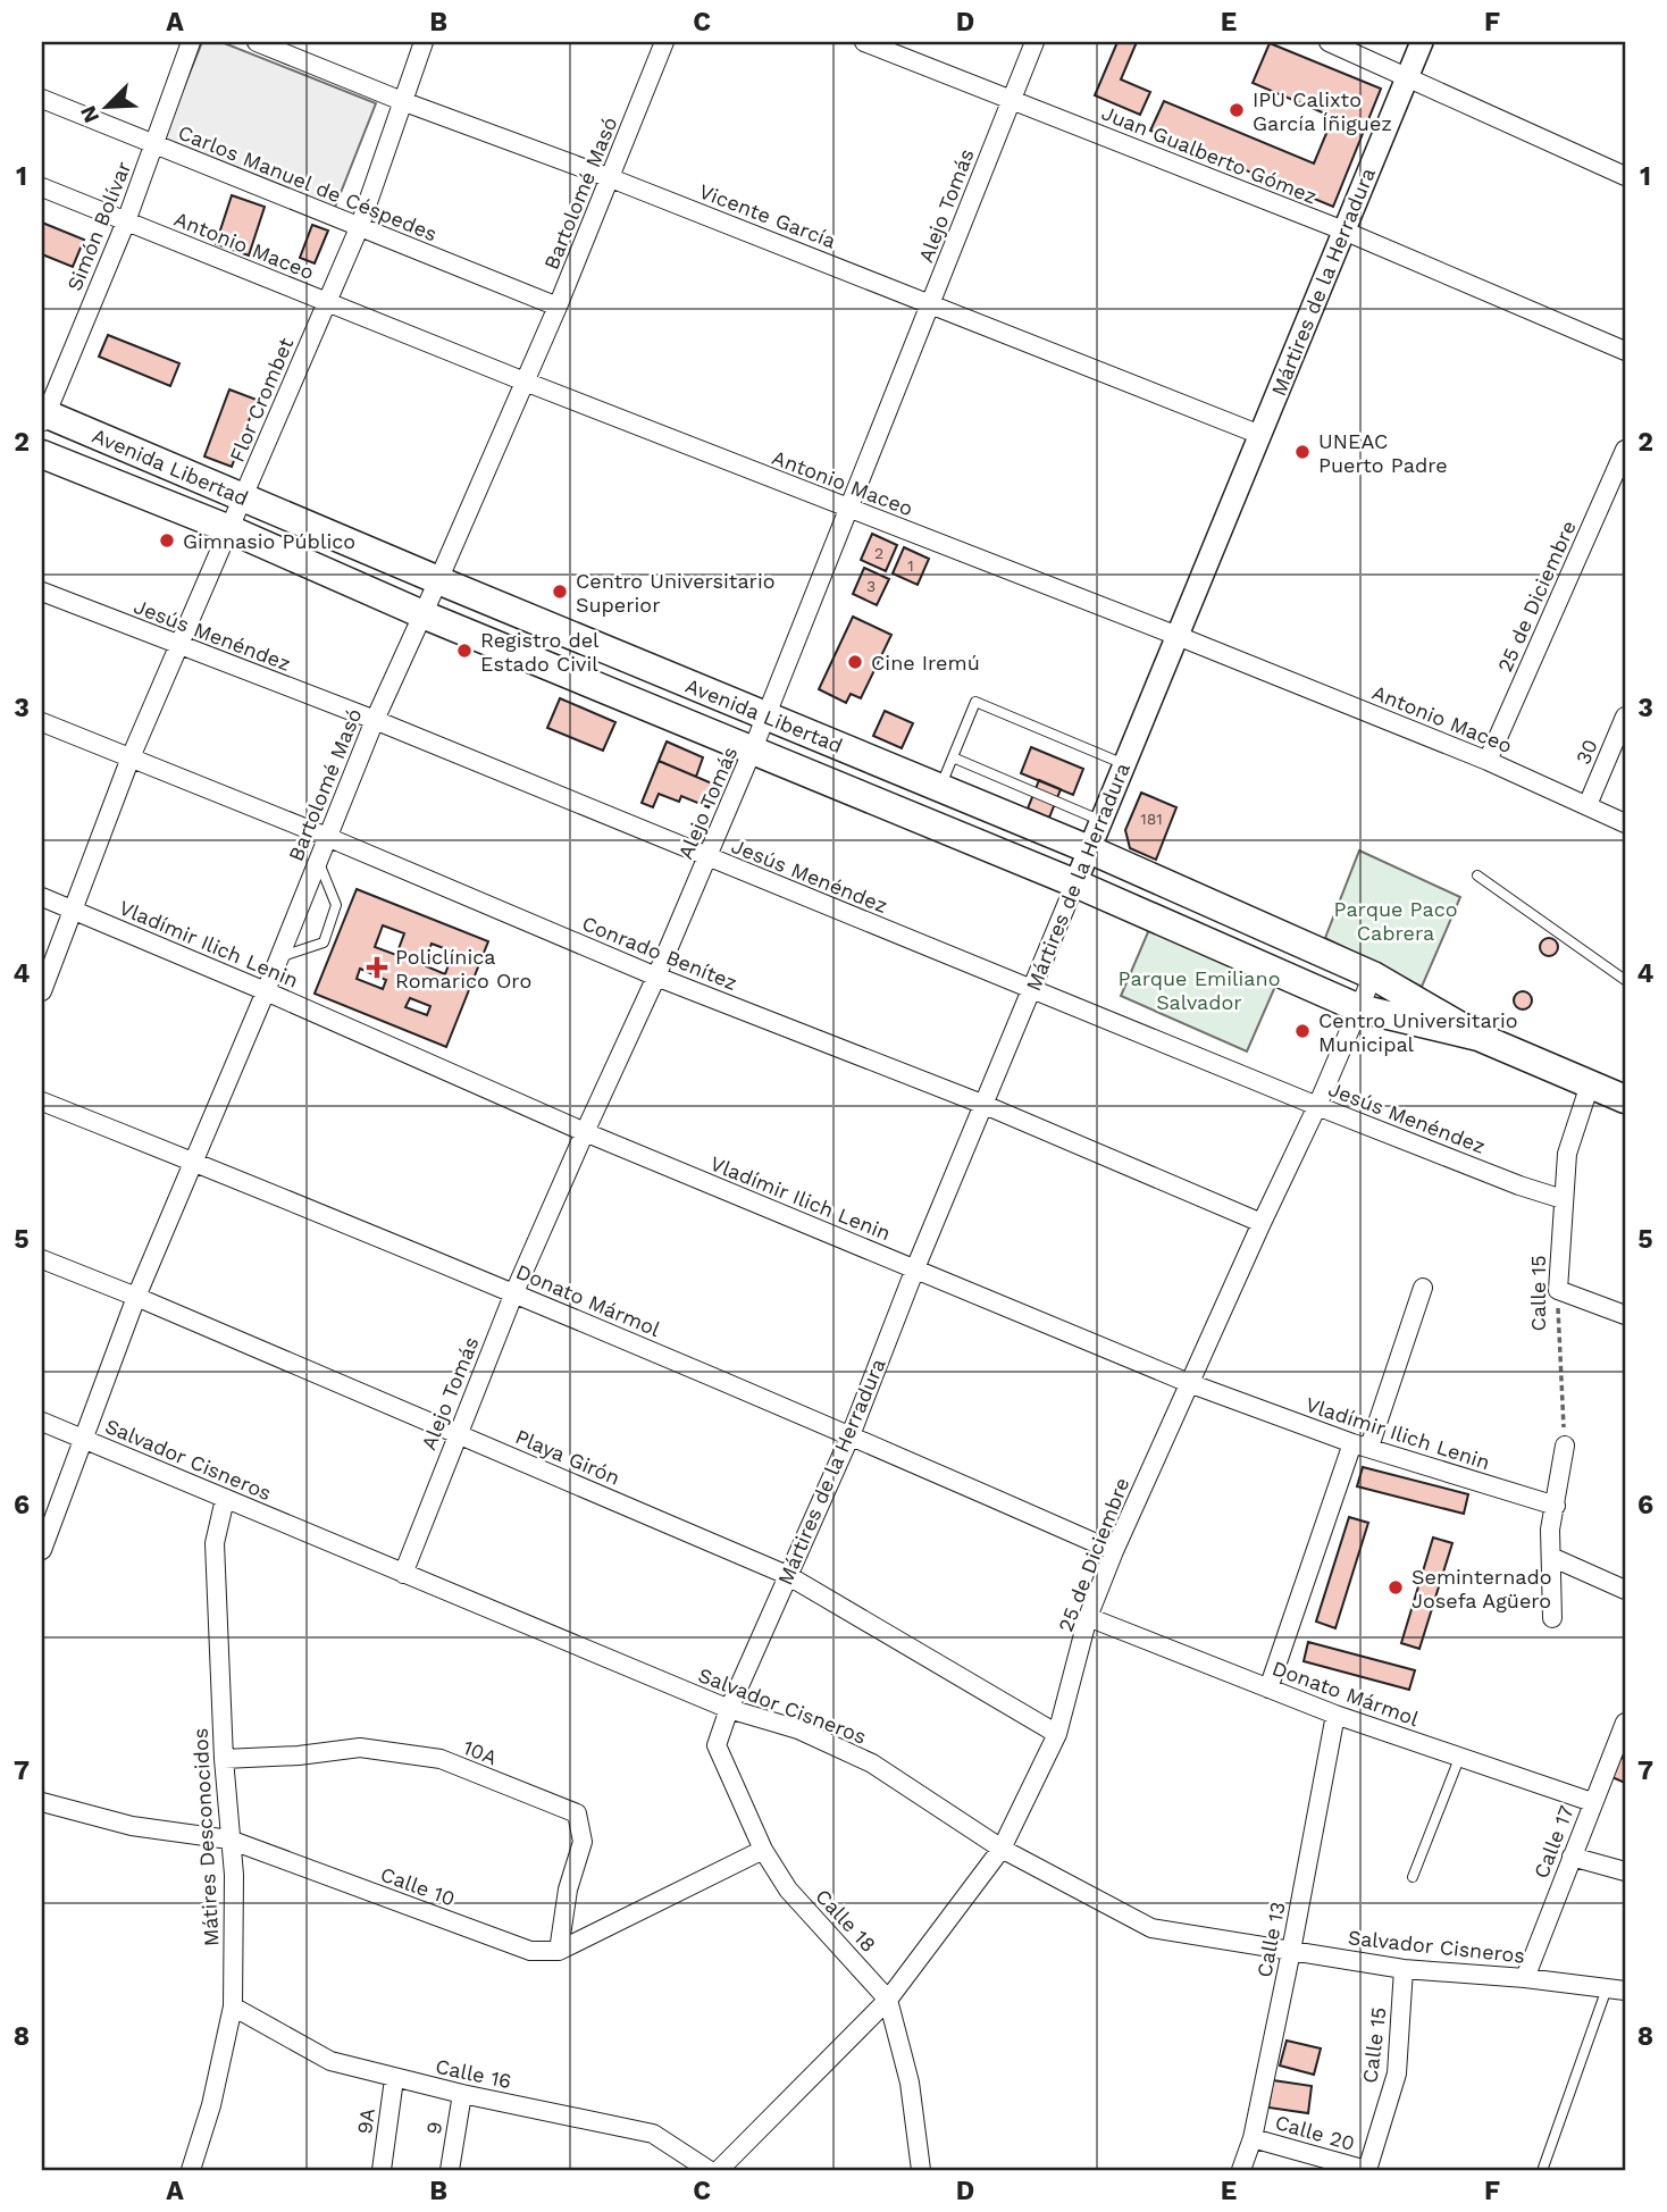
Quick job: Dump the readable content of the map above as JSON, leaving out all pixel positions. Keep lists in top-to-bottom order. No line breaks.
{"streets":{"main road":["Avenida Libertad"],"street":["Juan Gualberto Gómez","Carlos Manuel de Céspedes","Bartolomé Masó","Alejo Tomás","Vicente García","Simón Bolívar","Antonio Maceo","Mártires de la Herradura","Flor Crombet","25 de Diciembre","Jesús Menéndez","30","Vladímir Ilich Lenin","Conrado Benítez","Calle 15","Donato Mármol","Playa Girón","Salvador Cisneros","10A","Mátires Desconocidos","Calle 17","Calle 10","Calle 18","Calle 13","Calle 16","9A","9","Calle 20"]},"crossings":[["Juan Gualberto Gómez","Alejo Tomás"],["Juan Gualberto Gómez","Mártires de la Herradura"],["Carlos Manuel de Céspedes","Bartolomé Masó"],["Carlos Manuel de Céspedes","Simón Bolívar"],["Carlos Manuel de Céspedes","Flor Crombet"],["Bartolomé Masó","Vicente García"],["Bartolomé Masó","Antonio Maceo"],["Bartolomé Masó","Avenida Libertad"],["Bartolomé Masó","Jesús Menéndez"],["Bartolomé Masó","Vladímir Ilich Lenin"],["Bartolomé Masó","Conrado Benítez"],["Bartolomé Masó","Donato Mármol"],["Bartolomé Masó","Playa Girón"],["Bartolomé Masó","Salvador Cisneros"],["Alejo Tomás","Vicente García"],["Alejo Tomás","Antonio Maceo"],["Alejo Tomás","Avenida Libertad"],["Alejo Tomás","Jesús Menéndez"],["Alejo Tomás","Vladímir Ilich Lenin"],["Alejo Tomás","Conrado Benítez"],["Alejo Tomás","Donato Mármol"],["Alejo Tomás","Playa Girón"],["Alejo Tomás","Salvador Cisneros"],["Vicente García","Mártires de la Herradura"],["Vicente García","Flor Crombet"],["Simón Bolívar","Antonio Maceo"],["Simón Bolívar","Avenida Libertad"],["Antonio Maceo","Mártires de la Herradura"],["Antonio Maceo","Flor Crombet"],["Antonio Maceo","25 de Diciembre"],["Antonio Maceo","30"],["Mártires de la Herradura","Avenida Libertad"],["Mártires de la Herradura","Jesús Menéndez"],["Mártires de la Herradura","Vladímir Ilich Lenin"],["Mártires de la Herradura","Conrado Benítez"],["Mártires de la Herradura","Donato Mármol"],["Mártires de la Herradura","Playa Girón"],["Mártires de la Herradura","Salvador Cisneros"],["Mártires de la Herradura","Calle 18"],["Flor Crombet","Avenida Libertad"],["Flor Crombet","Jesús Menéndez"],["Flor Crombet","Vladímir Ilich Lenin"],["Flor Crombet","Conrado Benítez"],["Avenida Libertad","25 de Diciembre"],["Avenida Libertad","Calle 15"],["25 de Diciembre","Jesús Menéndez"],["25 de Diciembre","Vladímir Ilich Lenin"],["25 de Diciembre","Conrado Benítez"],["25 de Diciembre","Donato Mármol"],["25 de Diciembre","Playa Girón"],["25 de Diciembre","Salvador Cisneros"],["25 de Diciembre","Calle 18"],["Jesús Menéndez","Calle 15"],["Calle 15","Salvador Cisneros"],["Calle 15","Calle 20"],["Donato Mármol","Calle 17"],["Donato Mármol","Calle 13"],["Salvador Cisneros","Mátires Desconocidos"],["Salvador Cisneros","Calle 17"],["Salvador Cisneros","Calle 18"],["Salvador Cisneros","Calle 13"],["10A","Mátires Desconocidos"],["10A","Calle 10"],["Mátires Desconocidos","Calle 10"],["Mátires Desconocidos","Calle 16"],["Calle 13","Calle 20"],["Calle 16","9A"],["Calle 16","9"]],"parks":["Parque Paco Cabrera","Parque Emiliano Salvador"],"places":{"other":["IPU Calixto García Íñiguez","UNEAC Puerto Padre","Gimnasio Público","Centro Universitario Superior","Registro del Estado Civil","Cine Iremú","Centro Universitario Municipal","Seminternado Josefa Agüero"],"health":["Policlínica Romarico Oro"]},"house_numbers":["2","1","3","181"],"north":"bottom left","grid":{"columns":["A","B","C","D","E","F"],"rows":["1","2","3","4","5","6","7","8"]}}
